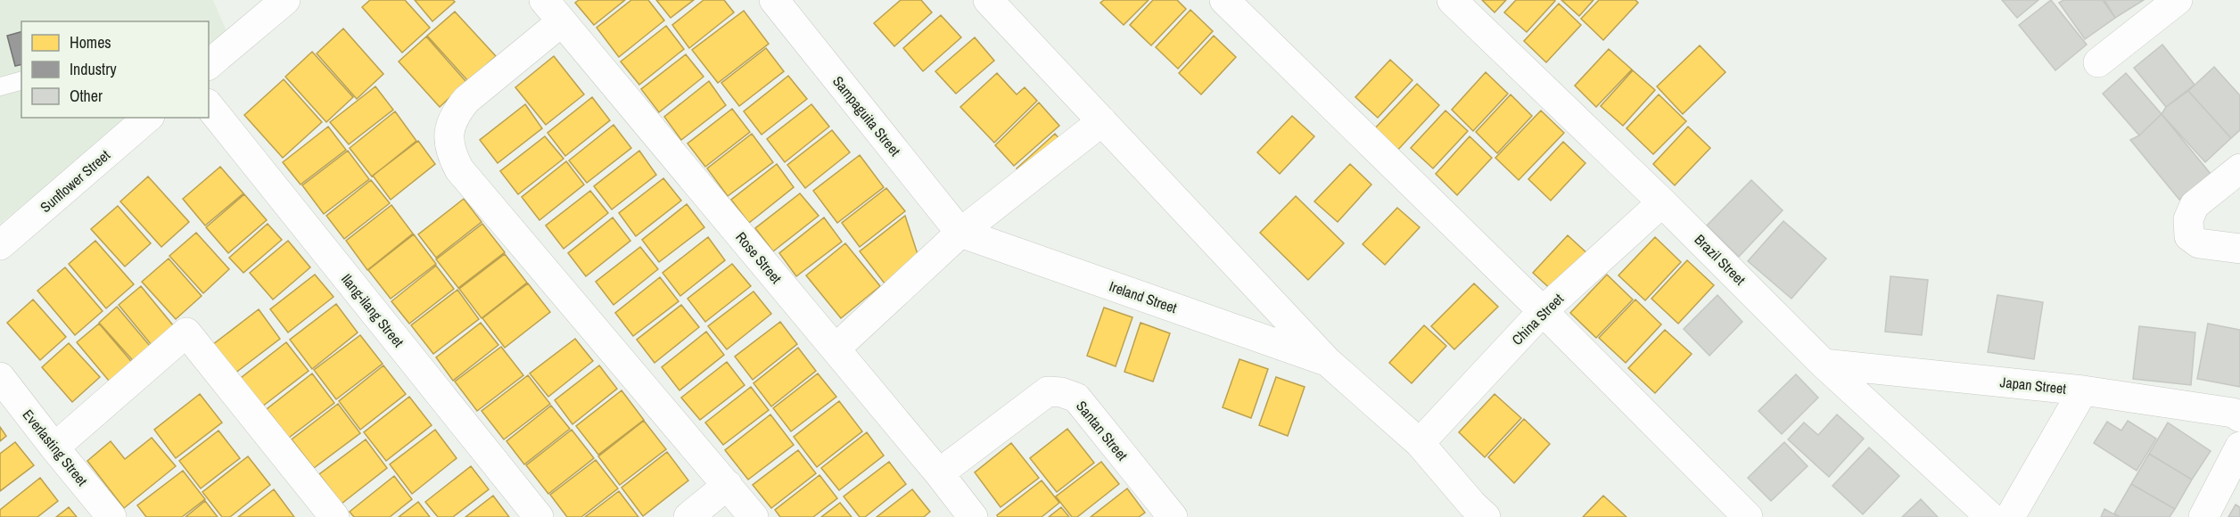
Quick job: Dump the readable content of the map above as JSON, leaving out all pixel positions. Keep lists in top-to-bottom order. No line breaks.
{"streets":{"street":["Sampaguita Street","Sunflower Street","Rose Street","Brazil Street","Ireland Street","Ilang-ilang Street","China Street","Japan Street","Santan Street","Everlasting Street"]},"crossings":[["Sampaguita Street","Ireland Street"],["Rose Street","Santan Street"],["Brazil Street","China Street"],["Brazil Street","Japan Street"]],"legend":["Homes","Industry","Other"]}
